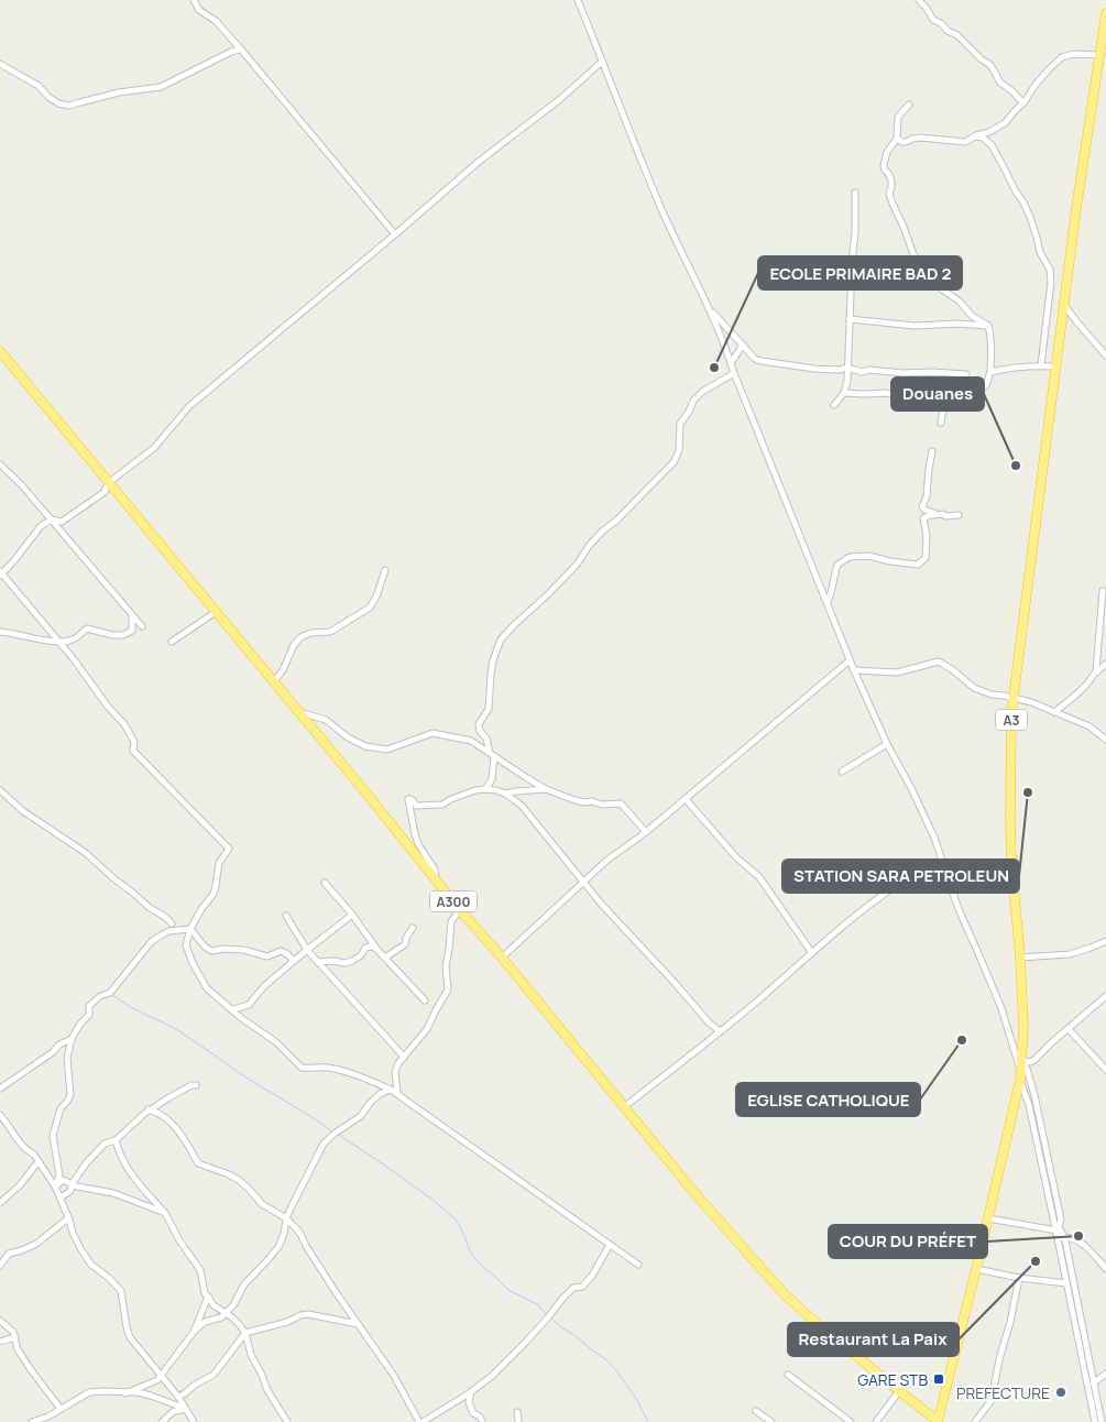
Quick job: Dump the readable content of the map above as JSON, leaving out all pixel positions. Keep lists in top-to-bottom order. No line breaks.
{"streets":{"highway":["A3","A300"]},"crossings":[["A3","A300"]],"places":{"other":["ECOLE PRIMAIRE BAD 2","Douanes","STATION SARA PETROLEUN","EGLISE CATHOLIQUE","COUR DU PRÉFET","Restaurant La Paix","PREFECTURE"],"transit":["GARE STB"]}}
